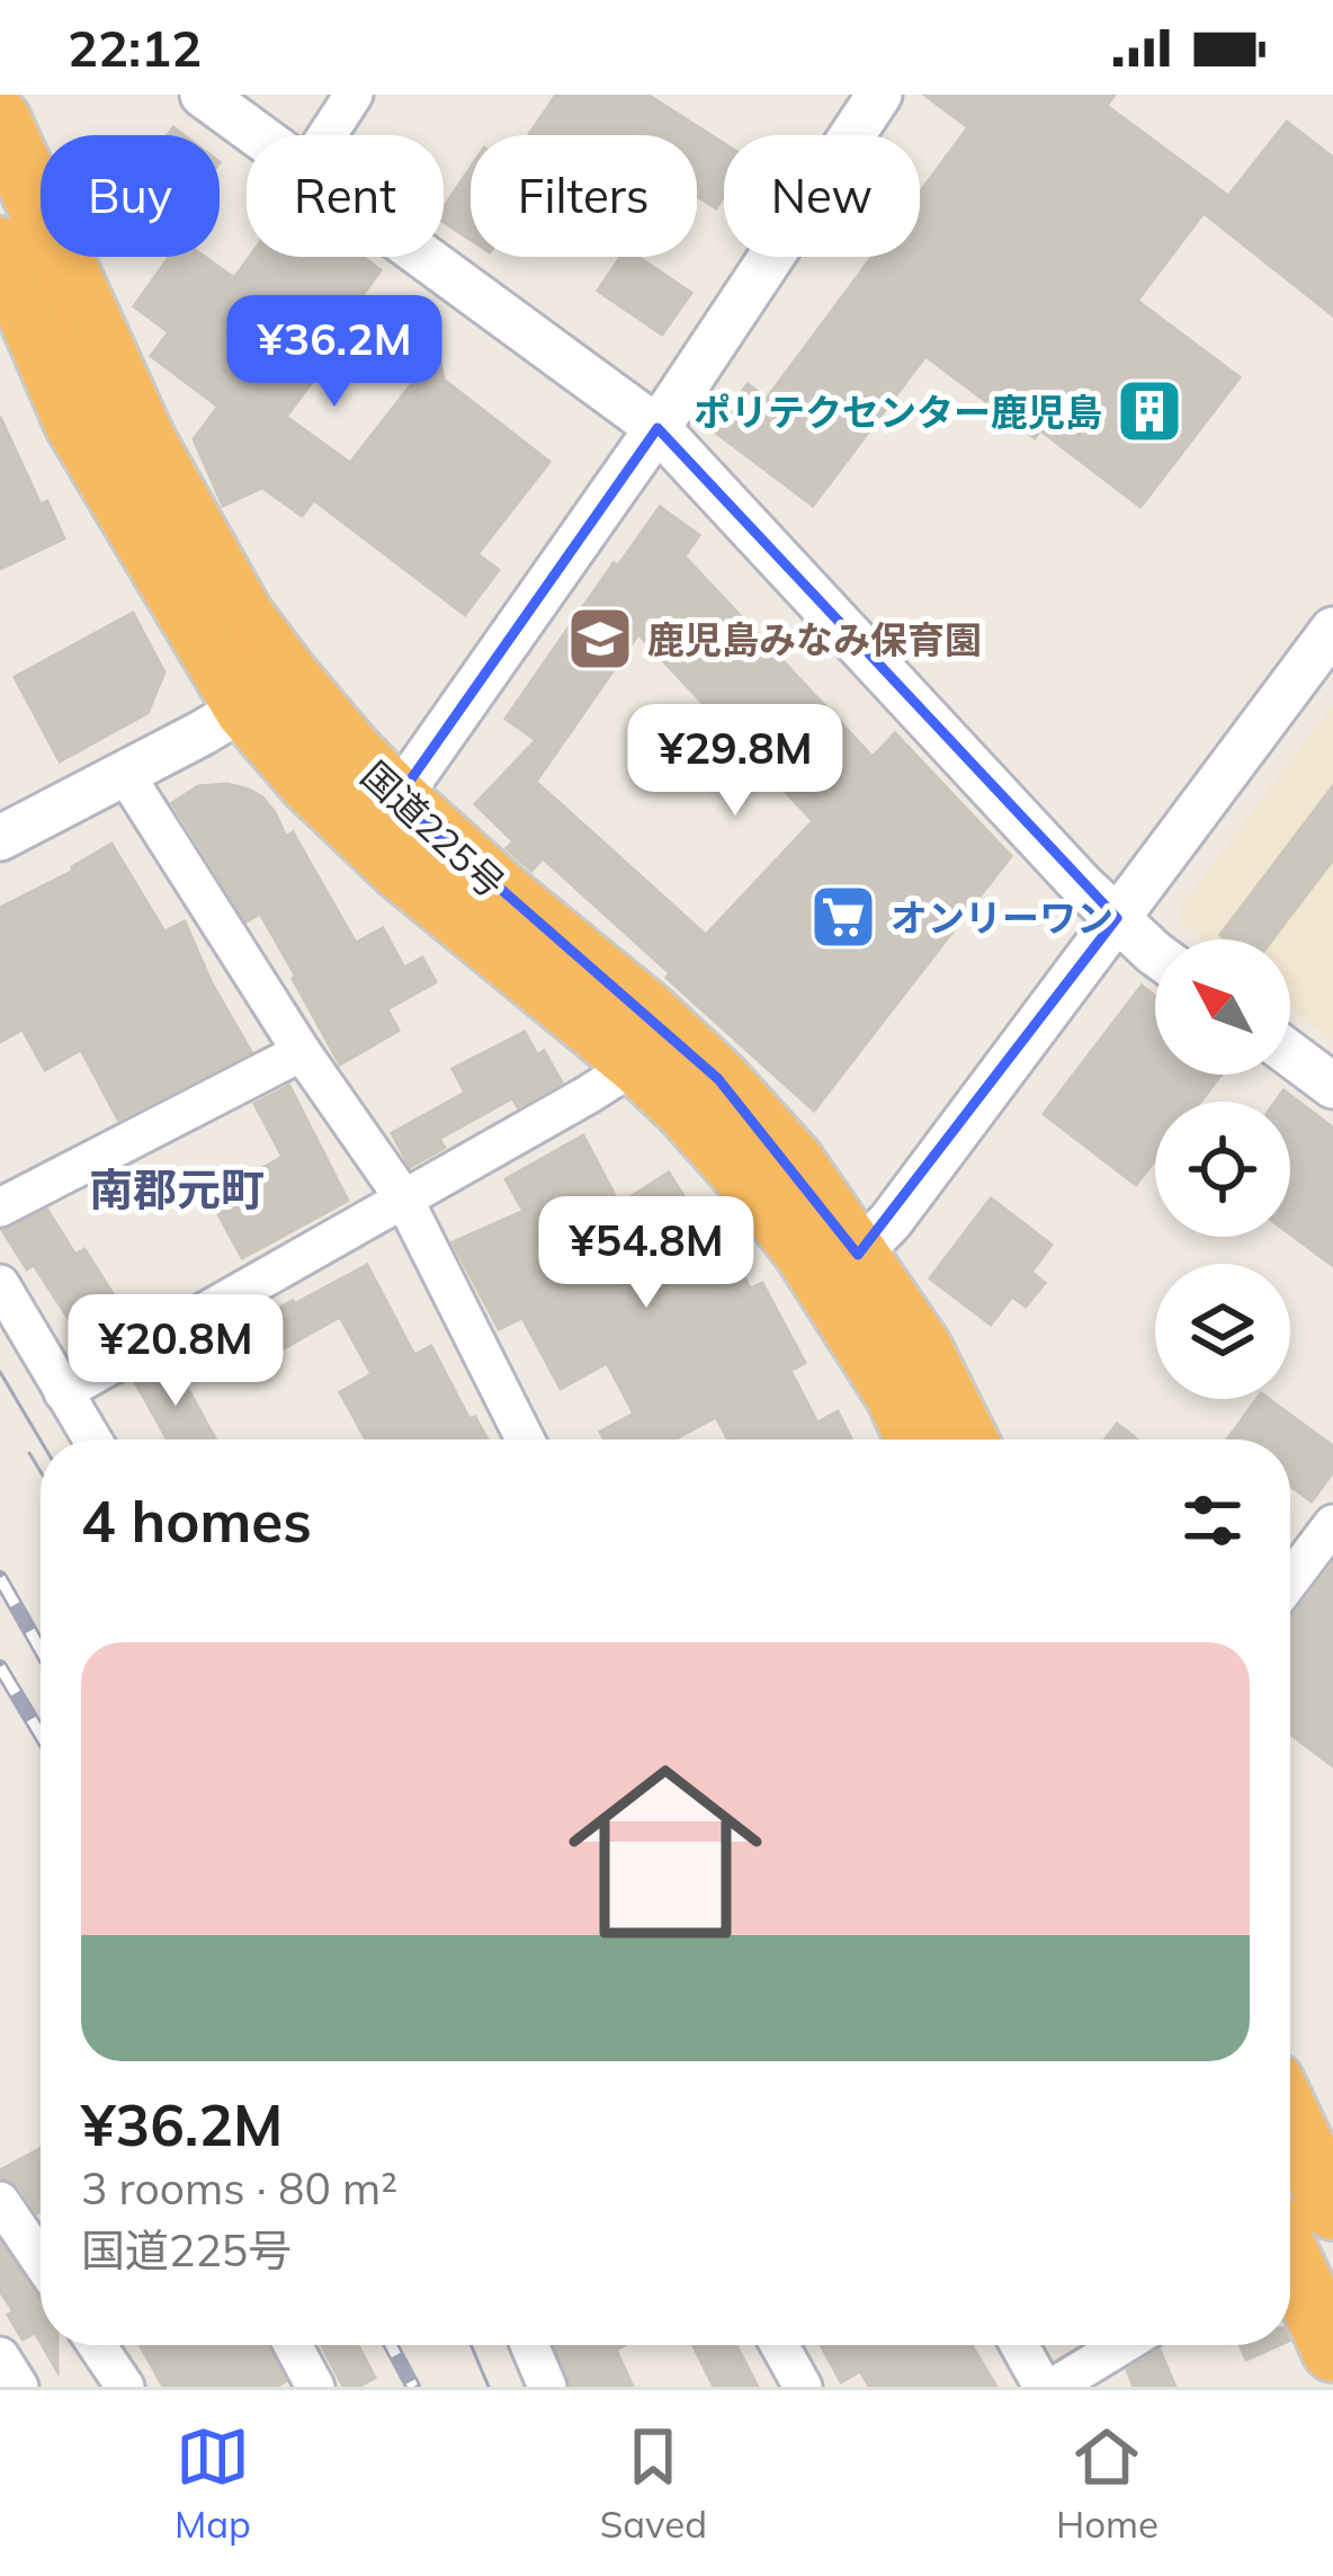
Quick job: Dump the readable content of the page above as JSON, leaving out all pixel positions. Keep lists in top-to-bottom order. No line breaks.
{"streets":{"highway":["国道225号"]},"districts":["南郡元町"],"places":{"building":["ポリテクセンター鹿児島"],"school or university":["鹿児島みなみ保育園"],"supermarket":["オンリーワン"]},"north":"top left","page":{"status":"22:12","chip":["Buy","Rent","Filters","New"],"price":["¥36.2M","¥29.8M","¥54.8M","¥20.8M"],"heading":"4 homes","list":[{"name":"¥36.2M","note":"3 rooms · 80 m² · 国道225号"}],"tabs":["Map","Saved","Home"]}}
